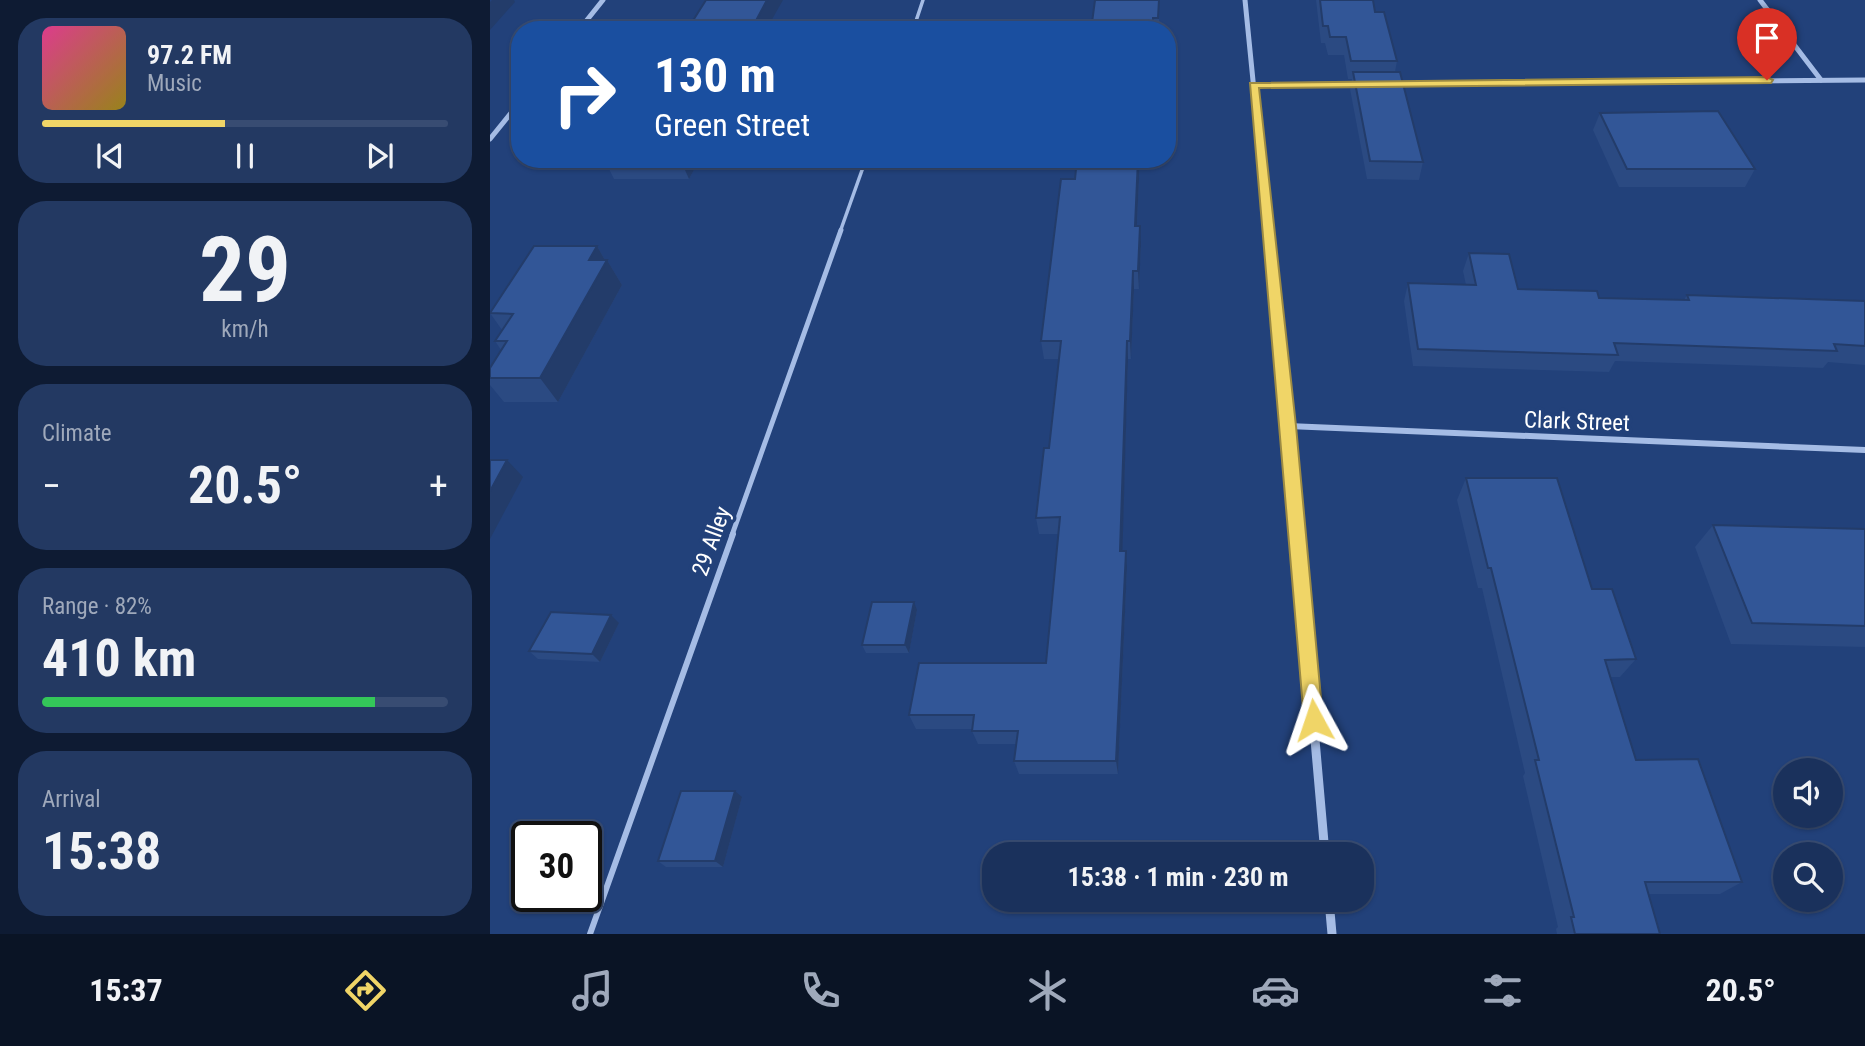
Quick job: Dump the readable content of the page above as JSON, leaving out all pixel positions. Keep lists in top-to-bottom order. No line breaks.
{"streets":{"street":["Clark Street"],"lane":["29 Alley"]},"page":{"turn":["130 m","Green Street"],"song":["97.2 FM","Music"],"tile":[["29","km/h"],"Climate",["Range · 82%","410 km"],["Arrival","15:38"]],"heat":["−","20.5°","+"],"limit":"30","trip":"15:38 · 1 min · 230 m","tabs":["15:37","20.5°"]}}
